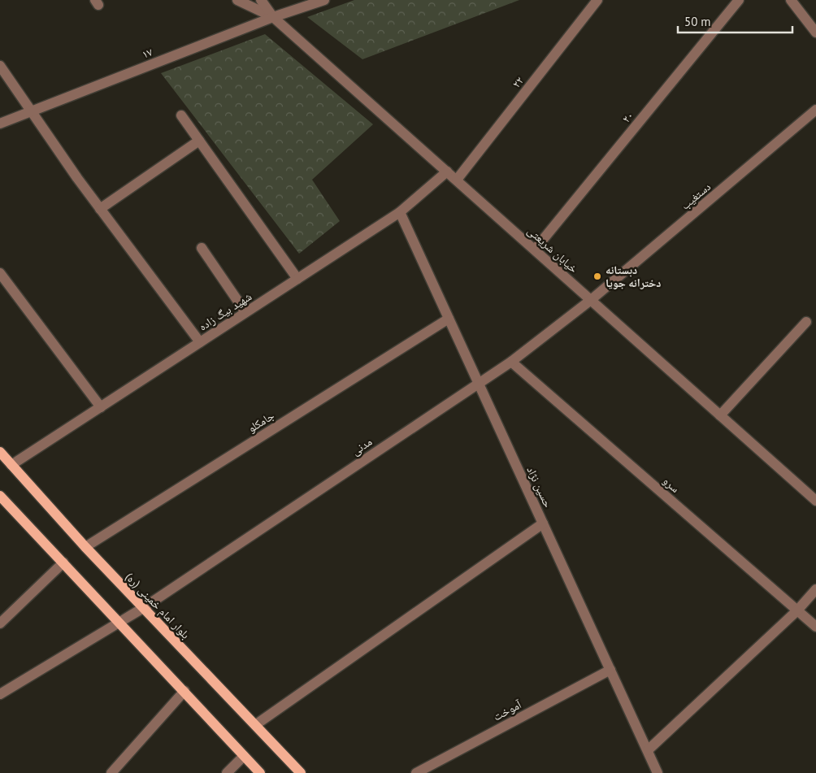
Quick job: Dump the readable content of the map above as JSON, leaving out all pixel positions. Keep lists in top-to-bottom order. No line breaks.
{"streets":{"main road":["بلوار امام خمینی (ره)"],"street":["۱۷","۲۲","۲۰","دستغیب","خیابان شریعتی","شهید بیگ زاده","جامکلو","مدنی","سرو","حسین نژاد","آموخت"]},"crossings":[["۱۷","خیابان شریعتی"],["۲۲","خیابان شریعتی"],["۲۰","خیابان شریعتی"],["دستغیب","خیابان شریعتی"],["دستغیب","مدنی"],["خیابان شریعتی","شهید بیگ زاده"],["خیابان شریعتی","مدنی"],["شهید بیگ زاده","حسین نژاد"],["شهید بیگ زاده","بلوار امام خمینی (ره)"],["جامکلو","حسین نژاد"],["جامکلو","بلوار امام خمینی (ره)"],["مدنی","سرو"],["مدنی","حسین نژاد"],["مدنی","بلوار امام خمینی (ره)"],["حسین نژاد","آموخت"]],"places":["دبستانه دخترانه جويا"],"scale_bar":"50 m"}
